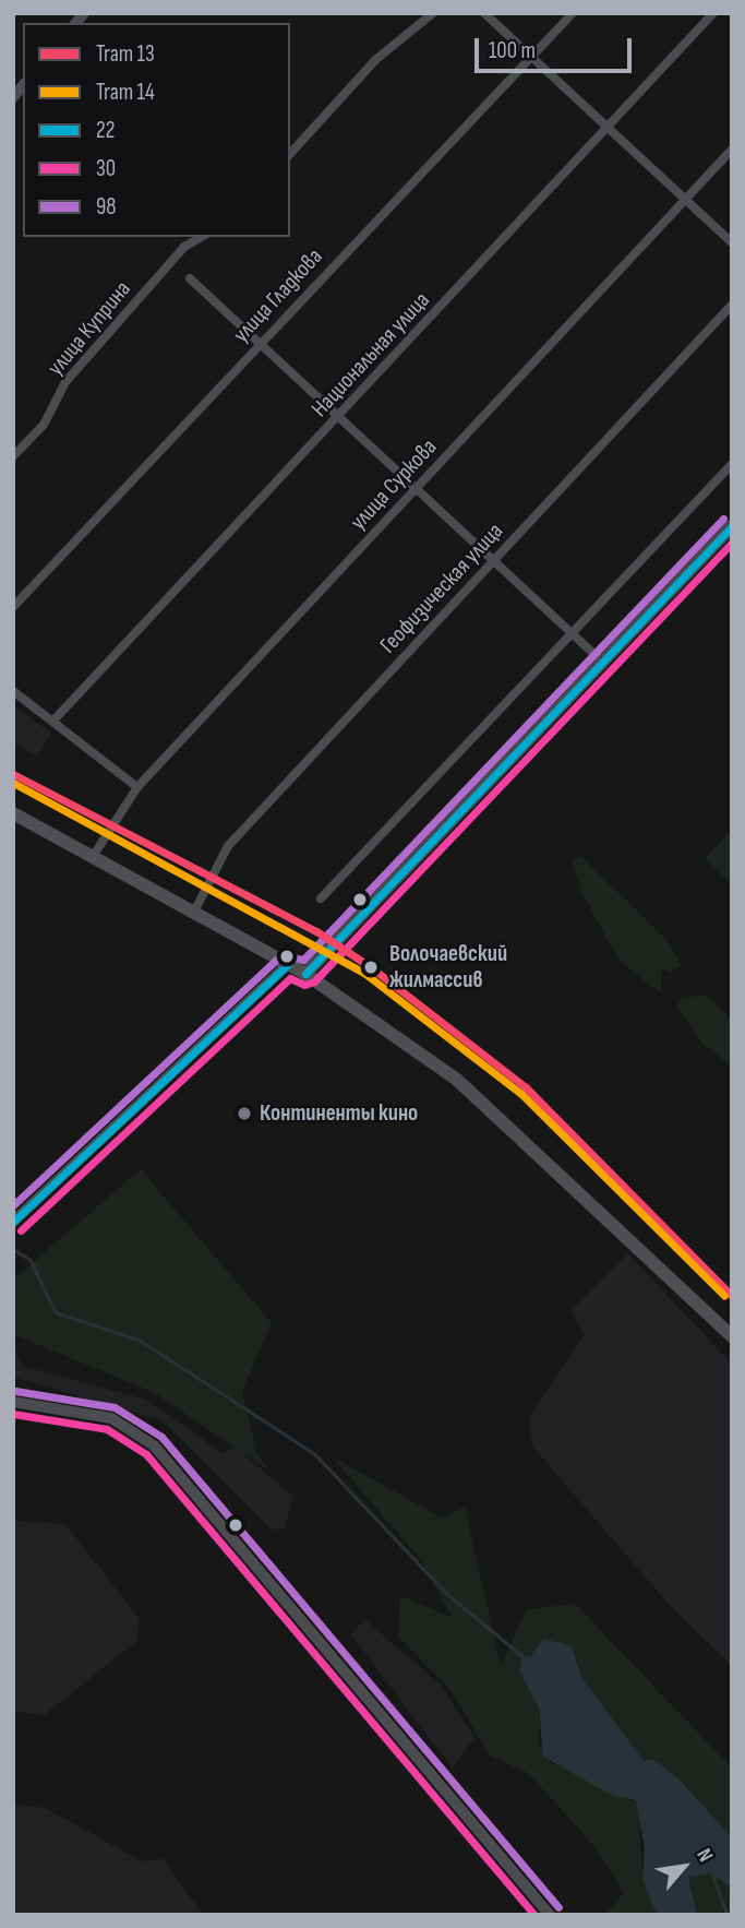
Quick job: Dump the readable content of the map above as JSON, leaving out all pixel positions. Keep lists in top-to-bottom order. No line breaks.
{"streets":{"street":["улица Гладкова","улица Куприна","Национальная улица","улица Суркова","Геофизическая улица"]},"places":["Волочаевский жилмассив","Континенты кино"],"lines":["transit line 98","transit line 22","transit line 30","tram line 13","tram line 14"],"legend":["Tram 13","Tram 14","22","30","98"],"scale_bar":"100 m","north":"top right"}
